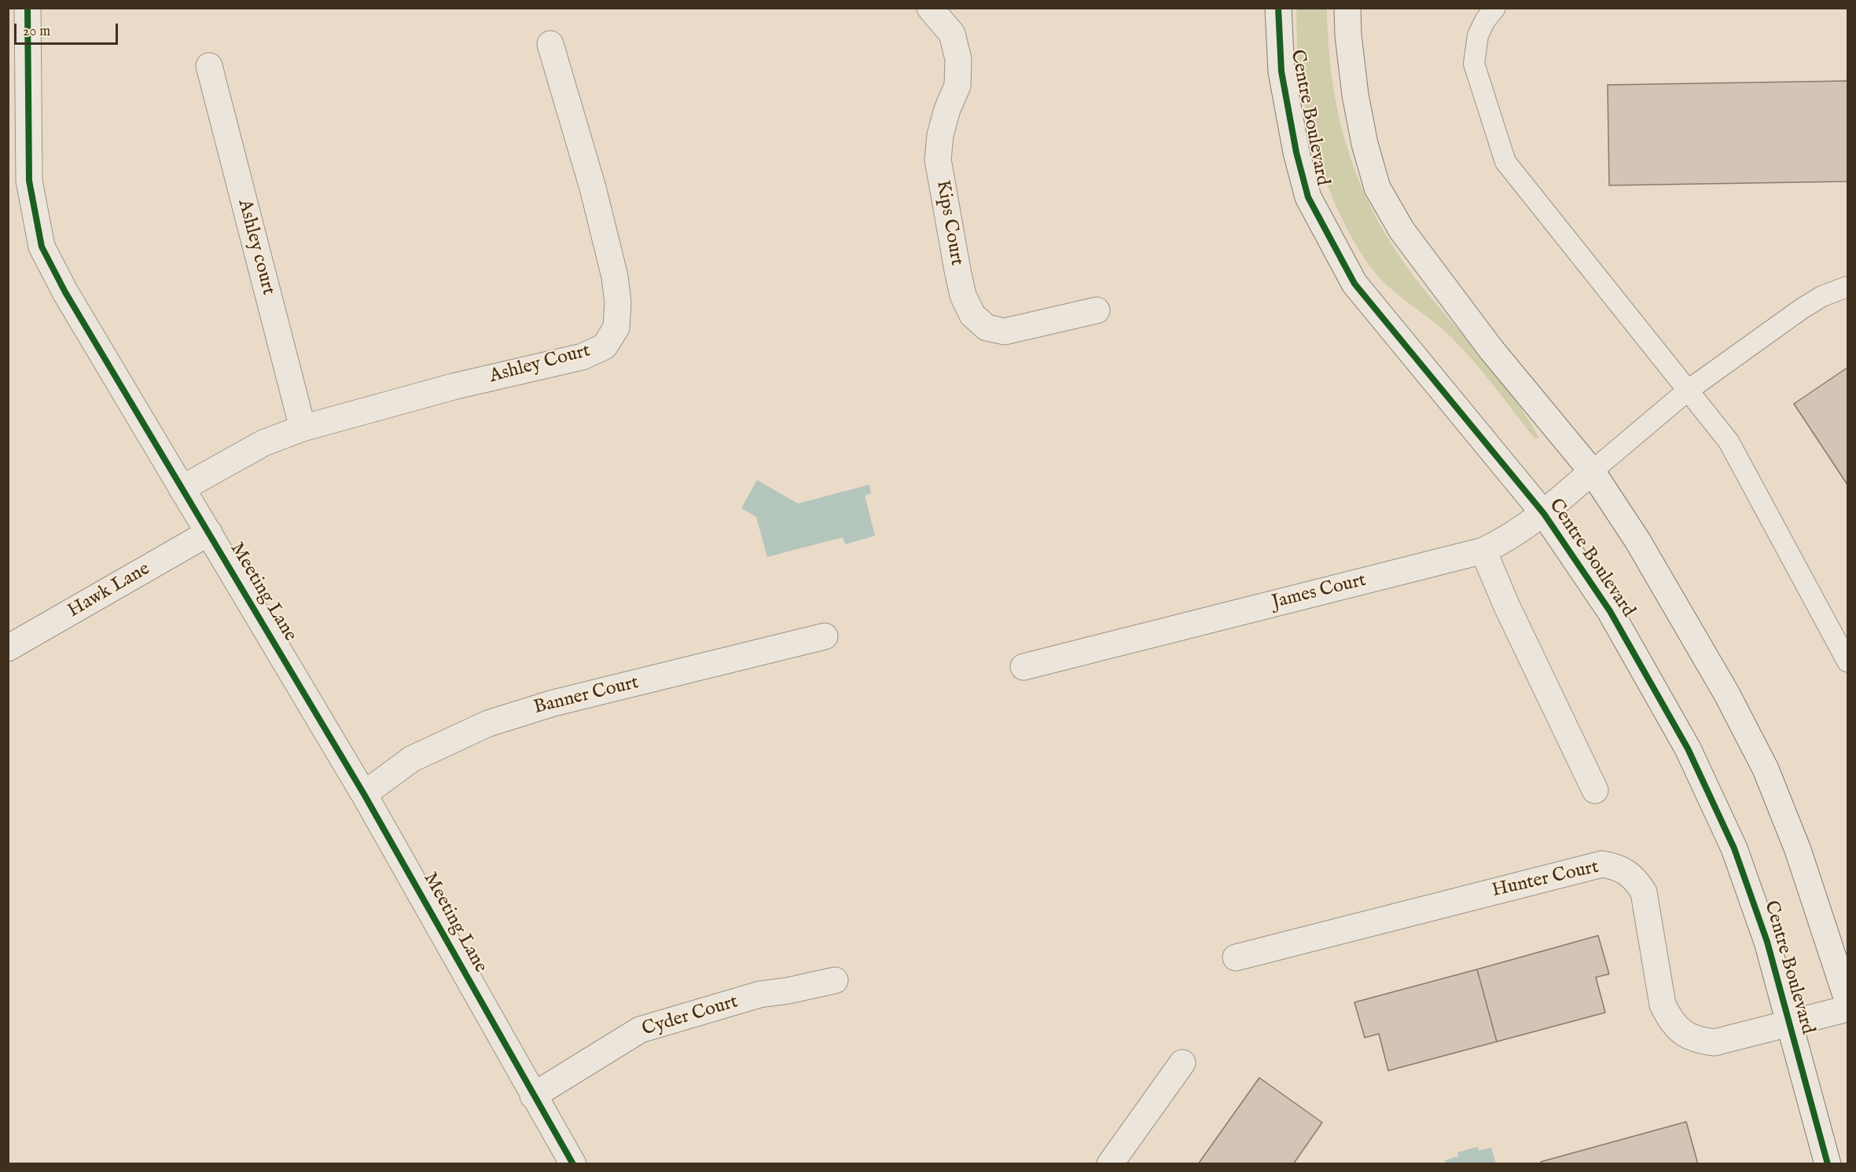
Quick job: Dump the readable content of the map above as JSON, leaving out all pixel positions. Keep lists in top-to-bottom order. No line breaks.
{"streets":{"street":["Centre Boulevard","Kips Court","Ashley court","Ashley Court","Hawk Lane","Meeting Lane","James Court","Banner Court","Hunter Court","Cyder Court"]},"crossings":[["Centre Boulevard","James Court"],["Centre Boulevard","Hunter Court"],["Ashley court","Ashley Court"],["Ashley Court","Meeting Lane"],["Hawk Lane","Meeting Lane"],["Meeting Lane","Banner Court"],["Meeting Lane","Cyder Court"]],"scale_bar":"20 m"}
